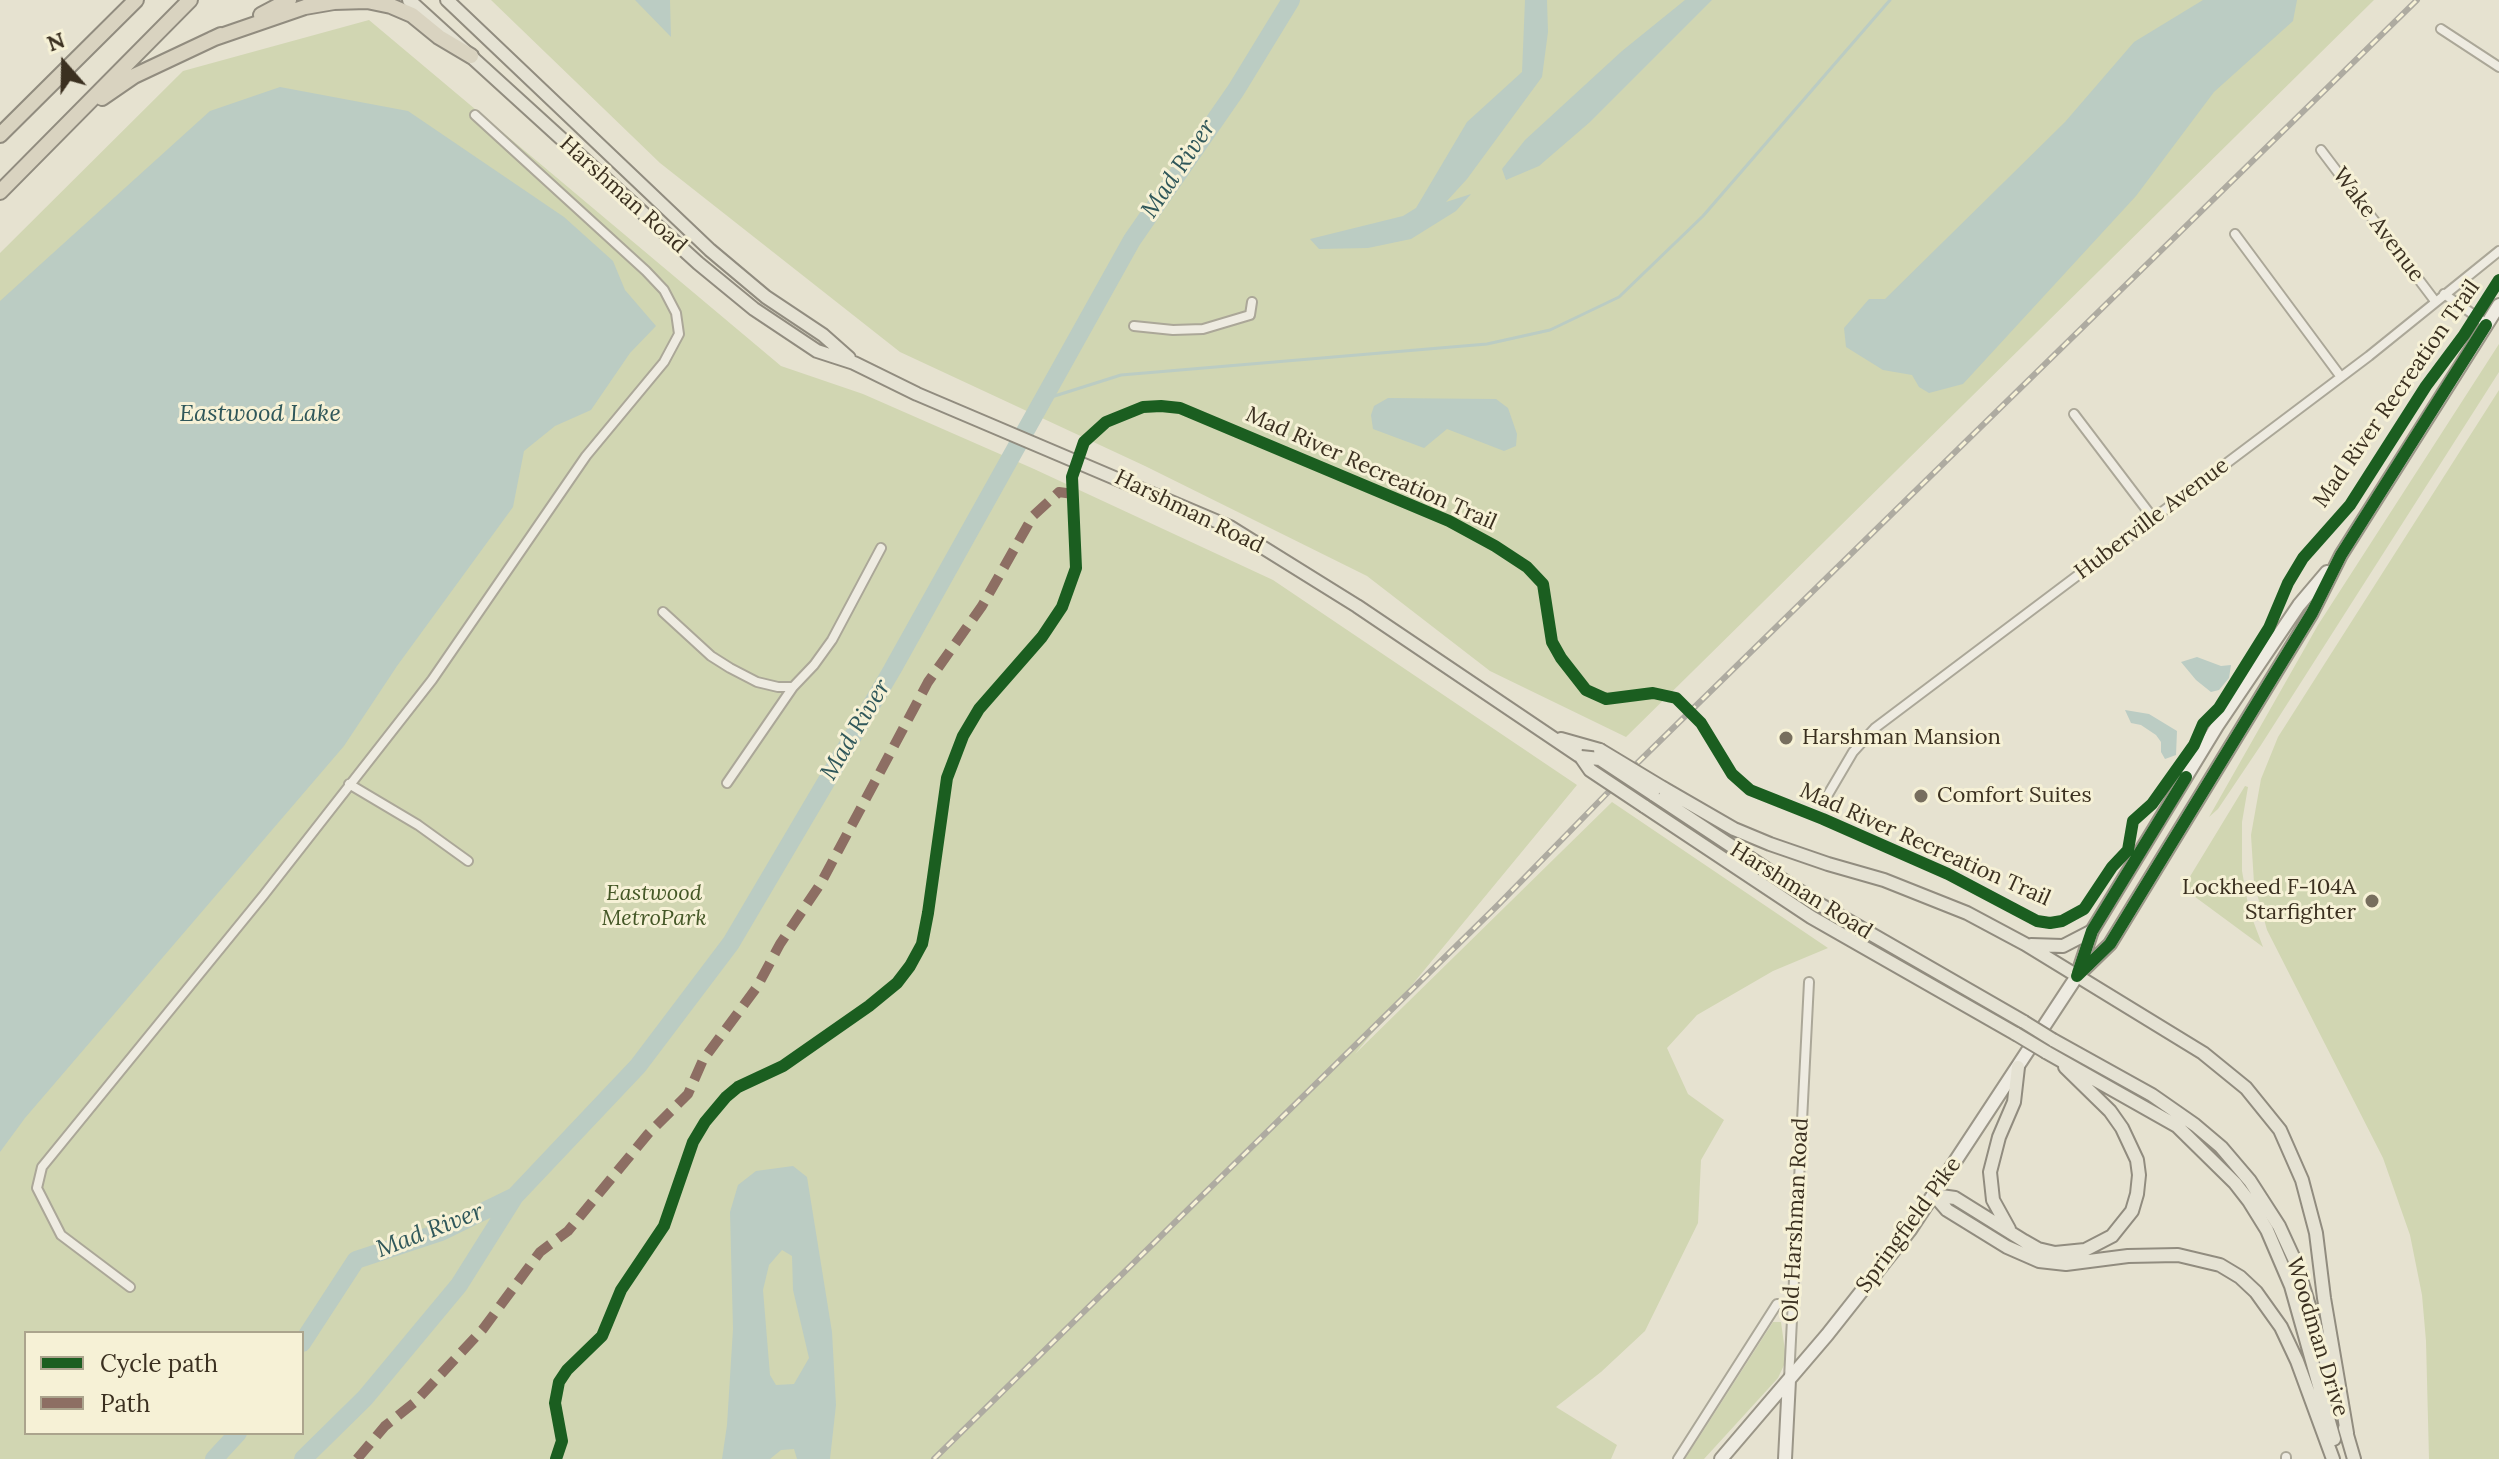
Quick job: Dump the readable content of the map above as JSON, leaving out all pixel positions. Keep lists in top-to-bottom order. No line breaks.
{"streets":{"main road":["Harshman Road","Old Harshman Road","Springfield Pike","Woodman Drive"],"street":["Wake Avenue","Huberville Avenue"],"cycle path":["Mad River Recreation Trail"]},"crossings":[["Harshman Road","Woodman Drive"],["Wake Avenue","Huberville Avenue"],["Wake Avenue","Springfield Pike"],["Old Harshman Road","Springfield Pike"]],"water":["Mad River","Eastwood Lake"],"parks":["Eastwood MetroPark"],"places":["Harshman Mansion","Comfort Suites","Lockheed F-104A Starfighter"],"legend":["Cycle path","Path"],"north":"top"}
